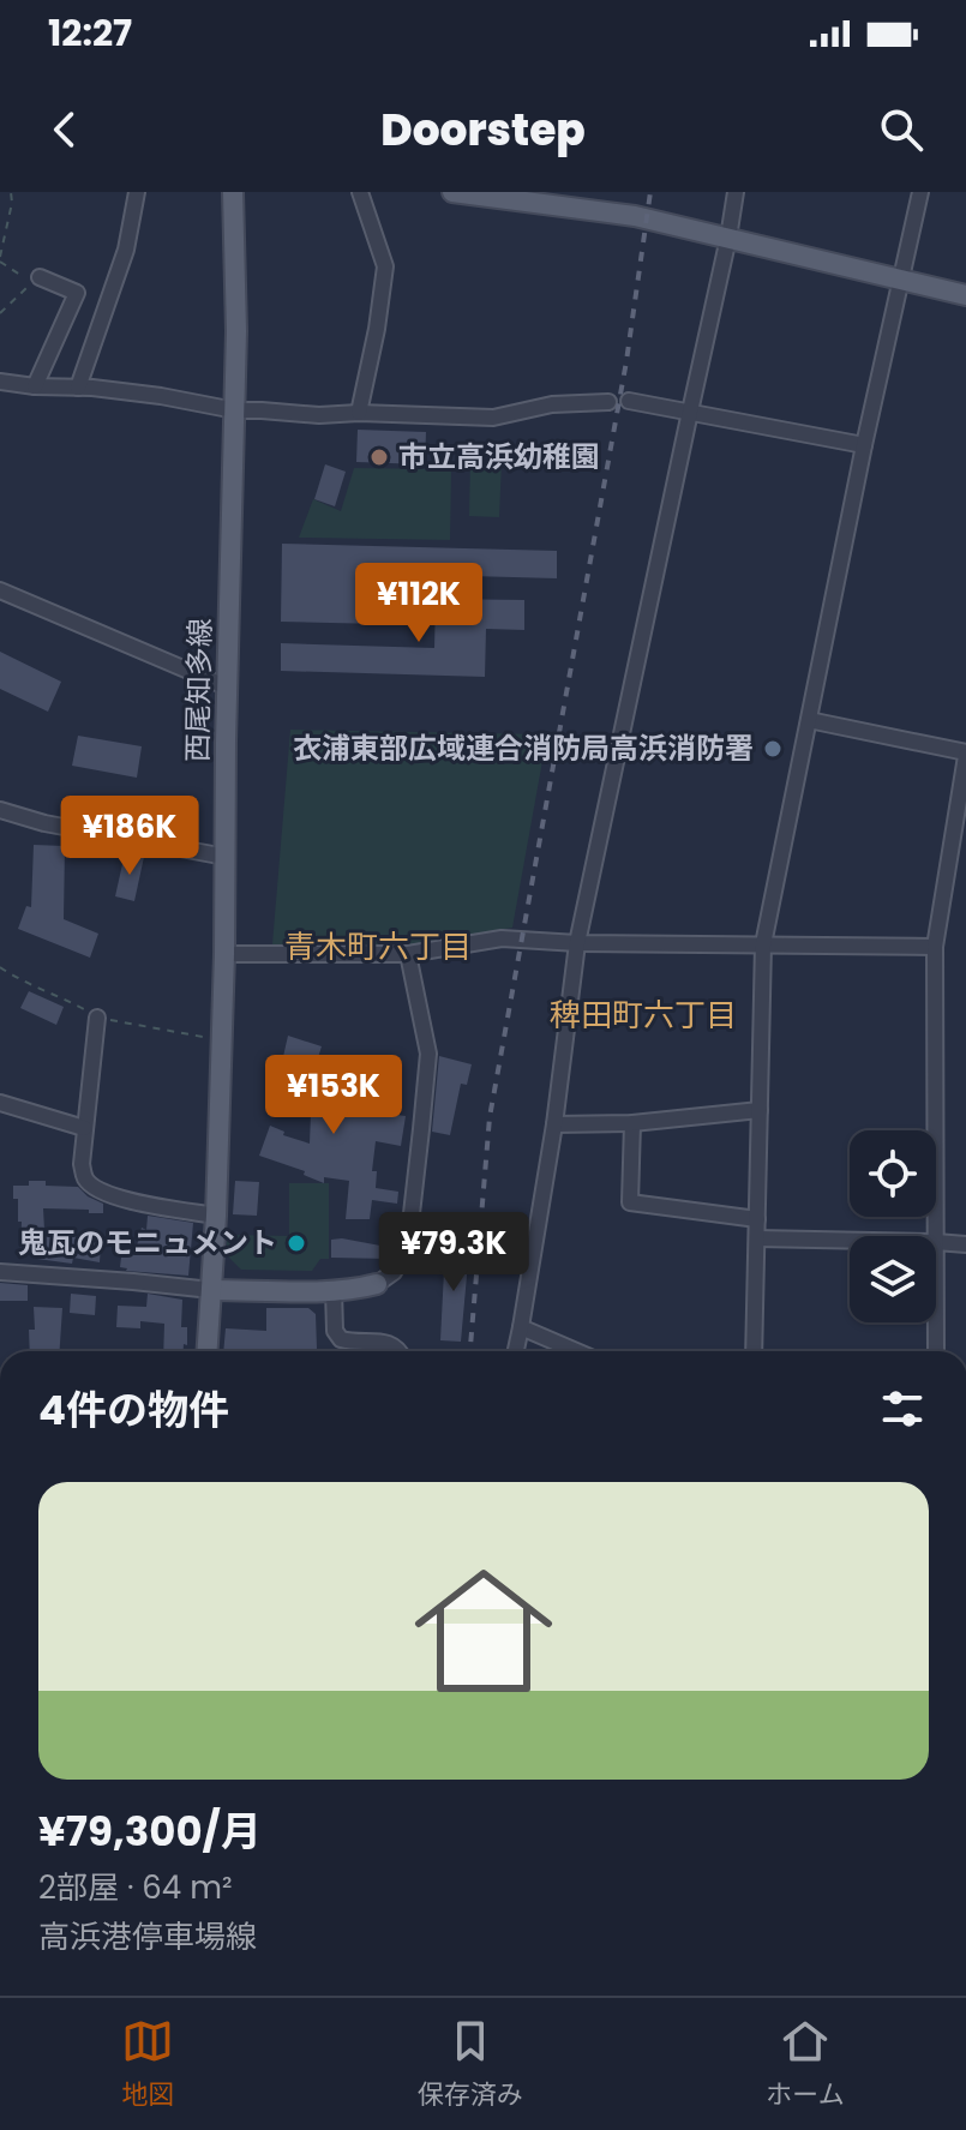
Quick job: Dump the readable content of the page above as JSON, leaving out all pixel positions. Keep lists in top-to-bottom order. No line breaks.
{"streets":{"main road":["西尾知多線"]},"districts":["青木町六丁目","稗田町六丁目"],"places":["市立高浜幼稚園","衣浦東部広域連合消防局高浜消防署","鬼瓦のモニュメント"],"page":{"status":"12:27","header":"Doorstep","price":["¥112K","¥186K","¥153K","¥79.3K"],"heading":"4件の物件","list":[{"name":"¥79,300/月","note":"2部屋 · 64 m² · 高浜港停車場線"}],"tabs":["地図","保存済み","ホーム"]}}
